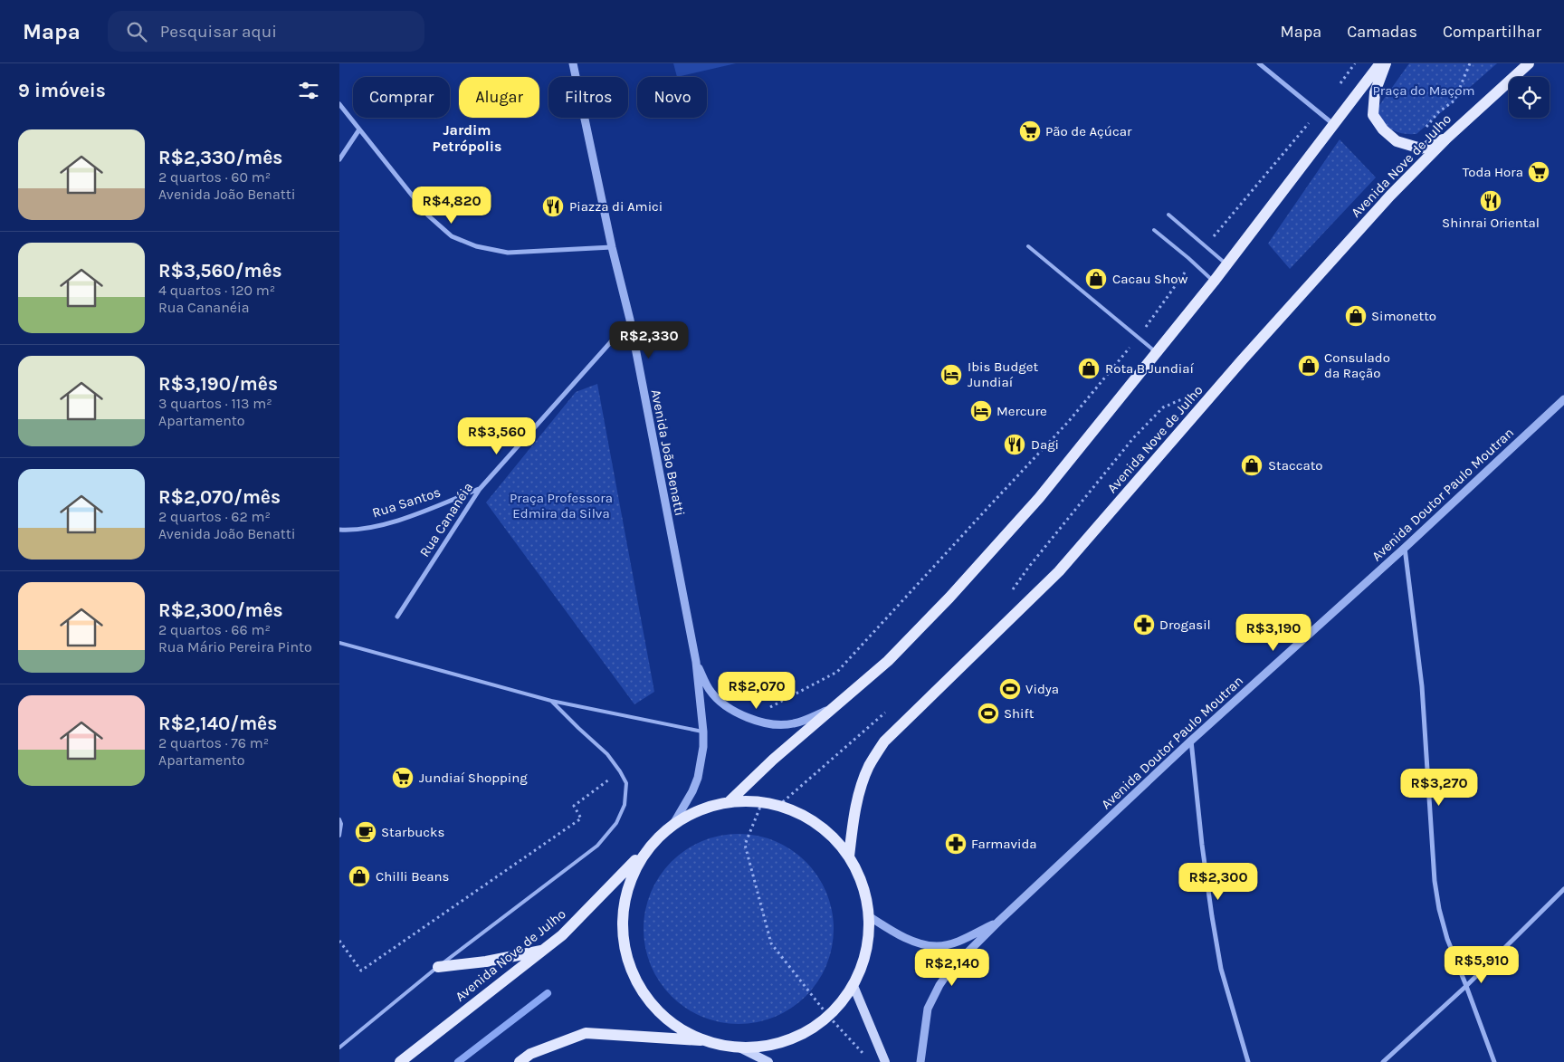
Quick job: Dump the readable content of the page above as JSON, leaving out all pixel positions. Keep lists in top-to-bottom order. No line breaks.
{"streets":{"main road":["Avenida Nove de Julho"],"street":["Avenida João Benatti","Avenida Doutor Paulo Moutran","Rua Santos","Rua Cananéia"]},"crossings":[["Avenida João Benatti","Rua Cananéia"],["Rua Santos","Rua Cananéia"]],"districts":["Jardim Petrópolis"],"parks":["Praça do Maçom","Praça Professora Edmira da Silva"],"places":{"supermarket":["Pão de Açúcar","Toda Hora","Jundiaí Shopping"],"restaurant":["Shinrai Oriental","Piazza di Amici","Dagi"],"shop":["Cacau Show","Simonetto","Consulado da Ração","Rota B Jundiaí","Staccato","Chilli Beans"],"hotel":["Ibis Budget Jundiaí","Mercure"],"pharmacy":["Drogasil","Farmavida"],"sports":["Vidya","Shift"],"cafe":["Starbucks"]},"page":{"header":"Mapa","search":"Pesquisar aqui","nav":["Mapa","Camadas","Compartilhar"],"heading":"9 imóveis","chip":["Comprar","Alugar","Filtros","Novo"],"list":[{"name":"R$2,330/mês","note":"2 quartos · 60 m² · Avenida João Benatti"},{"name":"R$3,560/mês","note":"4 quartos · 120 m² · Rua Cananéia"},{"name":"R$3,190/mês","note":"3 quartos · 113 m² · Apartamento"},{"name":"R$2,070/mês","note":"2 quartos · 62 m² · Avenida João Benatti"},{"name":"R$2,300/mês","note":"2 quartos · 66 m² · Rua Mário Pereira Pinto"},{"name":"R$2,140/mês","note":"2 quartos · 76 m² · Apartamento"}],"price":["R$4,820","R$2,330","R$3,560","R$3,190","R$2,070","R$3,270","R$2,300","R$5,910","R$2,140"]}}
